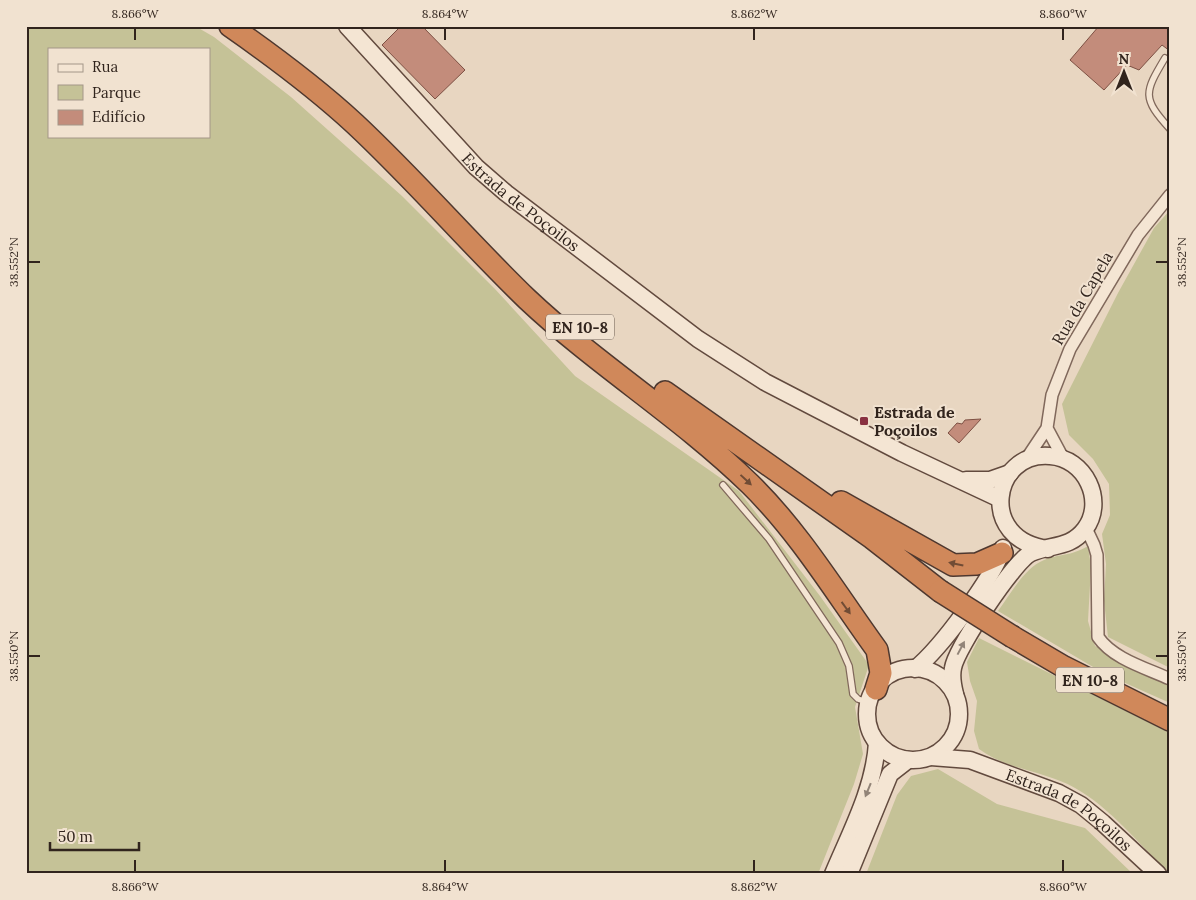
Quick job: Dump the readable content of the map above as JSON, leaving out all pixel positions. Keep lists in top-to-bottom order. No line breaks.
{"streets":{"highway":["EN 10-8"],"main road":["Estrada de Poçoilos"],"street":["Rua da Capela"]},"crossings":[["Estrada de Poçoilos","Rua da Capela"]],"places":{"transit":["Estrada de Poçoilos"]},"legend":["Rua","Parque","Edifício"],"scale_bar":"50 m","north":"top","coordinates":["8.866°W","8.864°W","8.862°W","8.860°W","38.552°N","38.550°N"]}
